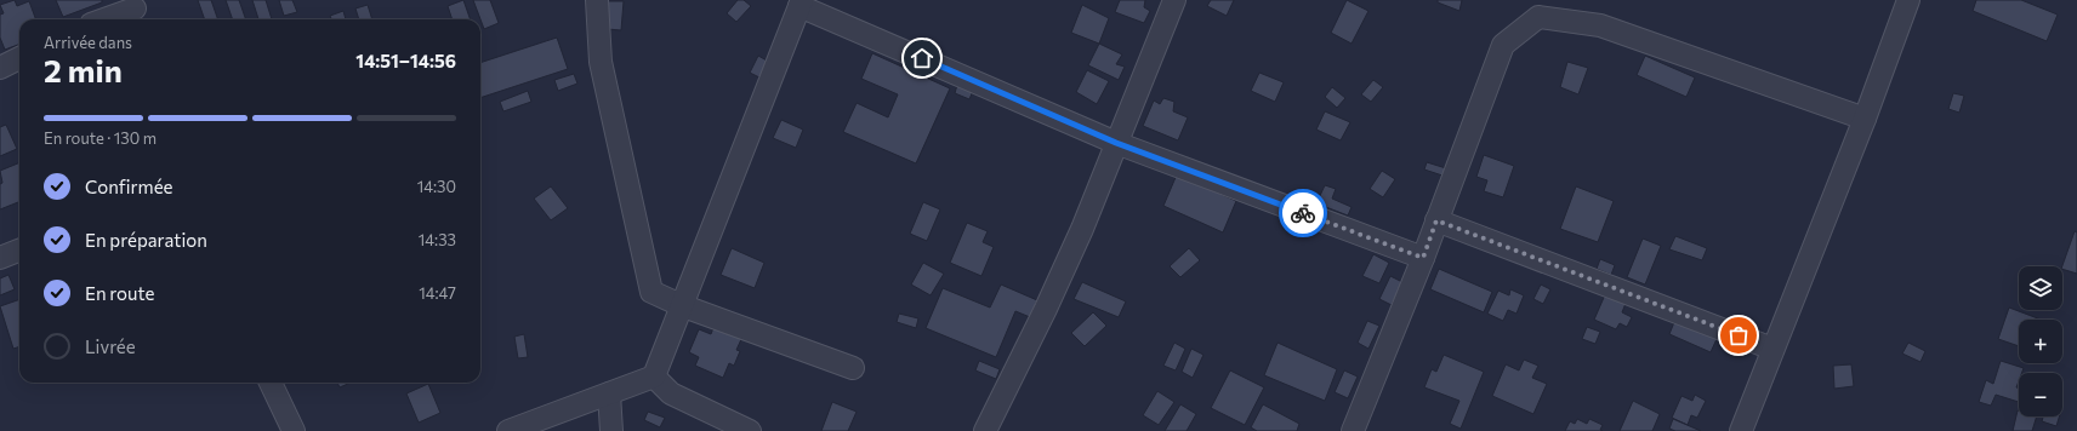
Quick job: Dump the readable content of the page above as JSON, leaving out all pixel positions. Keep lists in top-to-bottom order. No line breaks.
{"page":{"heading":["2 min","Arrivée dans","14:51–14:56"],"bar":"En route · 130 m","list":[["Confirmée","14:30"],["En préparation","14:33"],["En route","14:47"],"Livrée"],"map_buttons":["+","−"]}}
